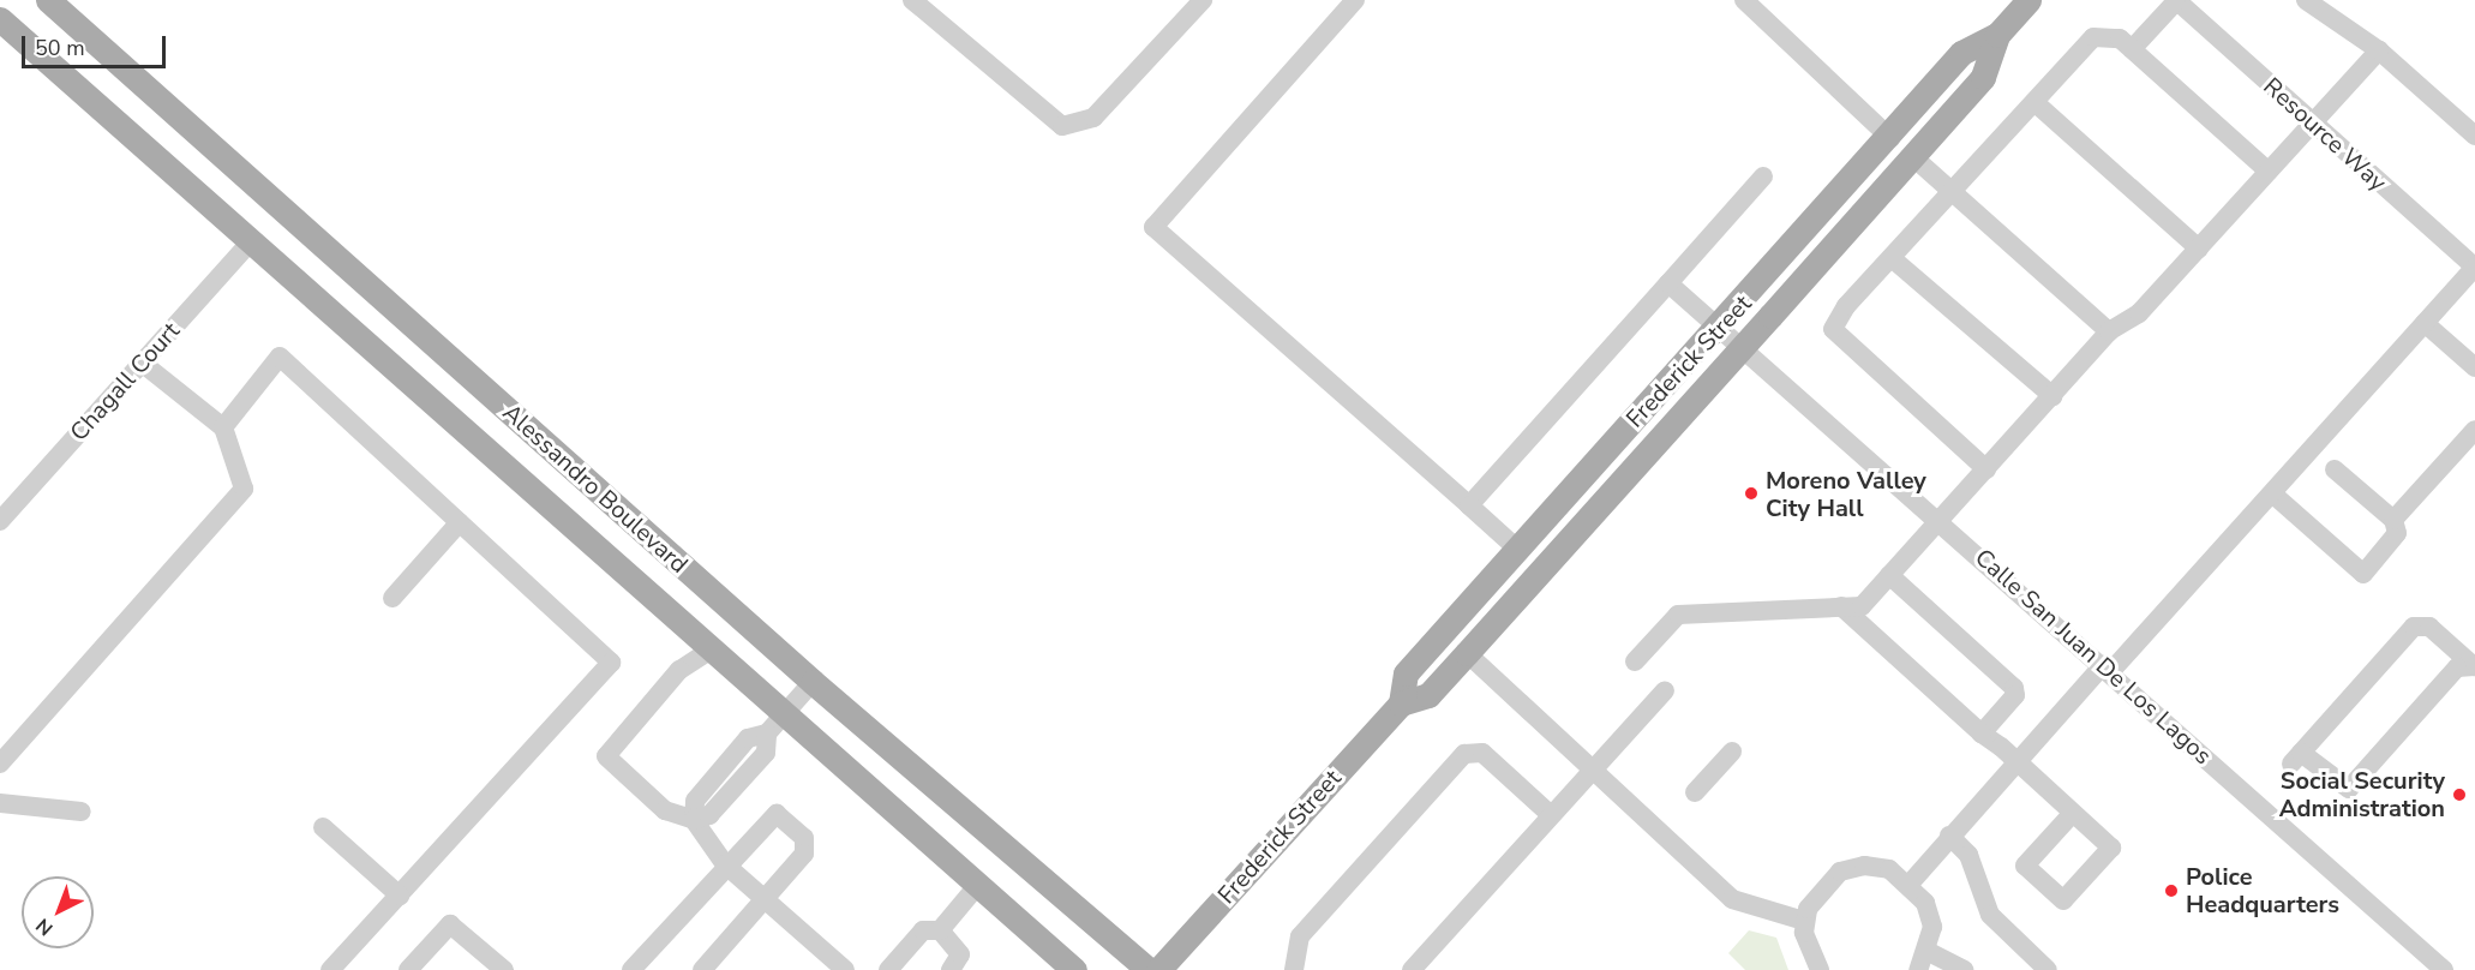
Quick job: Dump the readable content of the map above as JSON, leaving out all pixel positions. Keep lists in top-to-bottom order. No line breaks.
{"streets":{"main road":["Frederick Street","Alessandro Boulevard"],"street":["Resource Way","Chagall Court","Calle San Juan De Los Lagos"]},"crossings":[["Frederick Street","Calle San Juan De Los Lagos"],["Chagall Court","Alessandro Boulevard"]],"places":["Moreno Valley City Hall","Social Security Administration","Police Headquarters"],"scale_bar":"50 m","north":"bottom left"}
